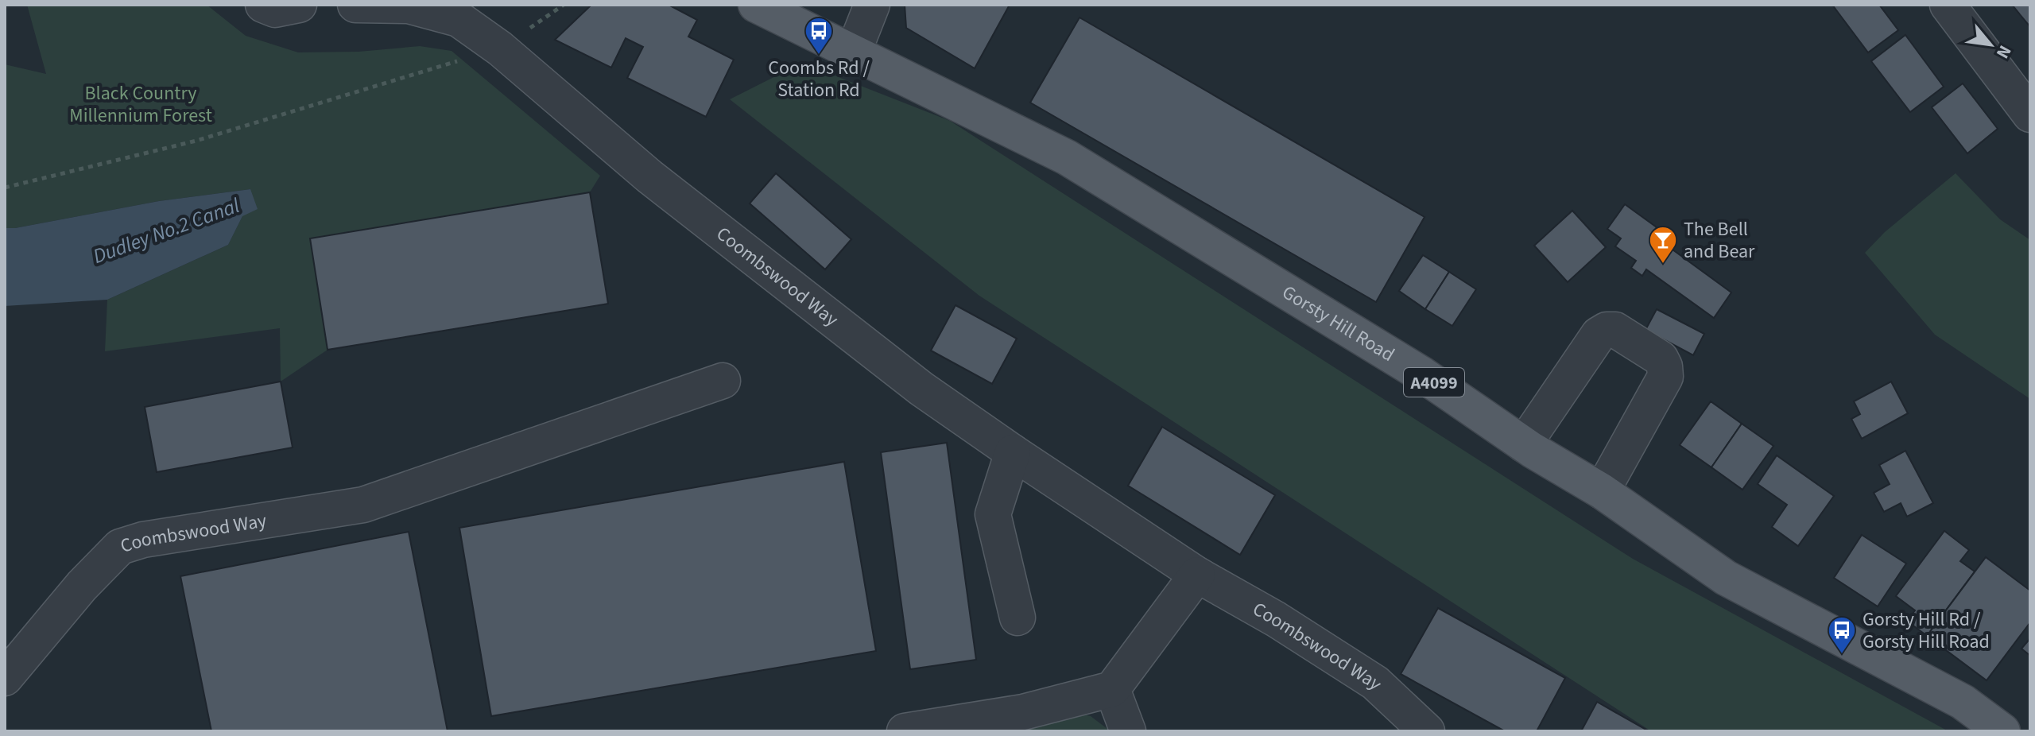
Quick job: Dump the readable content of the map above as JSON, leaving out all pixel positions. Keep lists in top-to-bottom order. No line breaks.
{"streets":{"main road":["Gorsty Hill Road","A4099"],"street":["Coombswood Way"]},"water":["Dudley No.2 Canal"],"parks":["Black Country Millennium Forest"],"places":{"bus stop":["Coombs Rd / Station Rd","Gorsty Hill Rd / Gorsty Hill Road"],"bar":["The Bell and Bear"]},"north":"bottom right"}
